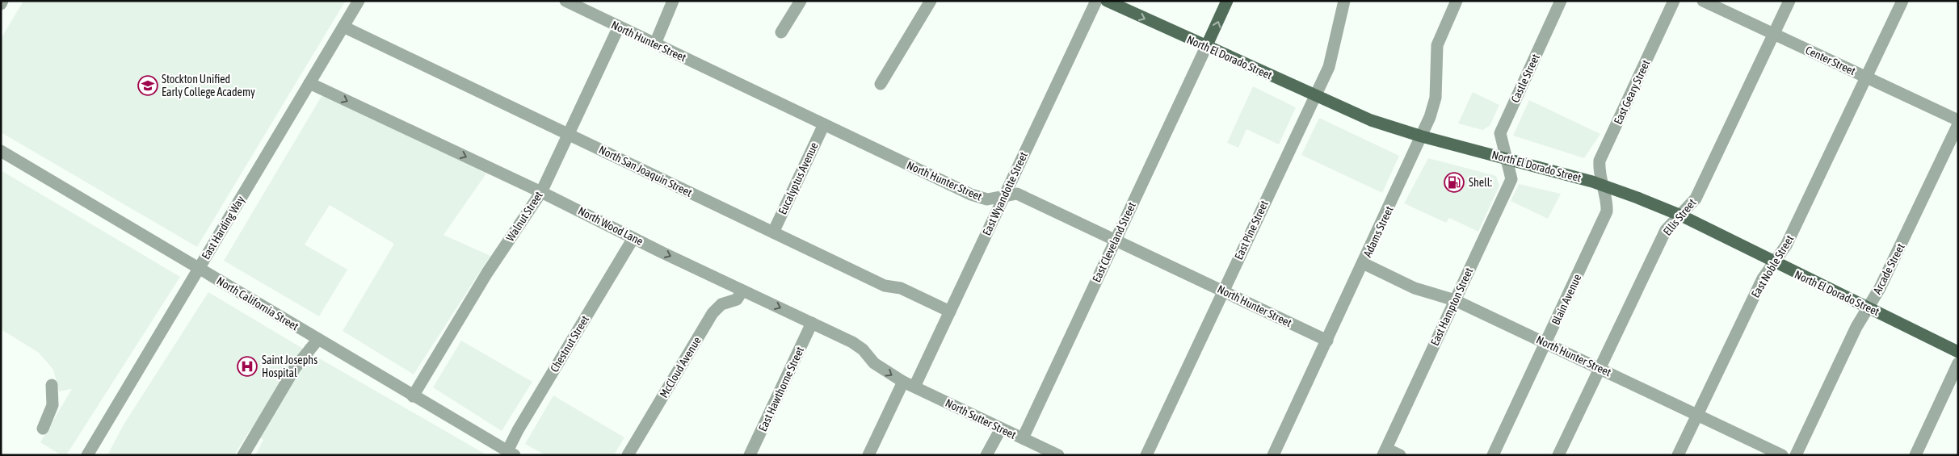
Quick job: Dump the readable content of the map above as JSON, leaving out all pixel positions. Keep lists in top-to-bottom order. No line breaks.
{"streets":{"main road":["North El Dorado Street"],"street":["North Hunter Street","Center Street","Castle Street","East Geary Street","North San Joaquin Street","Eucalyptus Avenue","East Wyandotte Street","Walnut Street","Ellis Street","North Wood Lane","East Harding Way","East Pine Street","Adams Street","East Cleveland Street","East Noble Street","Arcade Street","Blain Avenue","North California Street","East Hampton Street","Chestnut Street","McCloud Avenue","East Hawthorne Street","North Sutter Street"]},"crossings":[["North Hunter Street","Eucalyptus Avenue"],["North Hunter Street","East Wyandotte Street"],["North Hunter Street","Walnut Street"],["North Hunter Street","Ellis Street"],["North Hunter Street","East Pine Street"],["North Hunter Street","Adams Street"],["North Hunter Street","East Cleveland Street"],["North Hunter Street","East Noble Street"],["North Hunter Street","Blain Avenue"],["North Hunter Street","East Hampton Street"],["North El Dorado Street","Castle Street"],["North El Dorado Street","East Geary Street"],["North El Dorado Street","Ellis Street"],["North El Dorado Street","East Pine Street"],["North El Dorado Street","Adams Street"],["North El Dorado Street","East Cleveland Street"],["North El Dorado Street","East Noble Street"],["North El Dorado Street","Arcade Street"],["North El Dorado Street","Blain Avenue"],["North El Dorado Street","East Hampton Street"],["Center Street","Ellis Street"],["Center Street","East Noble Street"],["Castle Street","East Hampton Street"],["East Geary Street","Blain Avenue"],["North San Joaquin Street","Eucalyptus Avenue"],["North San Joaquin Street","East Wyandotte Street"],["North San Joaquin Street","Walnut Street"],["North San Joaquin Street","East Harding Way"],["East Wyandotte Street","North Wood Lane"],["East Wyandotte Street","North Sutter Street"],["Walnut Street","North Wood Lane"],["Walnut Street","North California Street"],["North Wood Lane","East Harding Way"],["North Wood Lane","Chestnut Street"],["North Wood Lane","McCloud Avenue"],["North Wood Lane","East Hawthorne Street"],["North Wood Lane","North Sutter Street"],["East Harding Way","North California Street"],["East Cleveland Street","North Sutter Street"],["North California Street","Chestnut Street"]],"one_way":["North Wood Lane"],"places":{"school or university":["Stockton Unified Early College Academy"],"fuel station":["Shell:"],"hospital":["Saint Josephs Hospital"]}}
